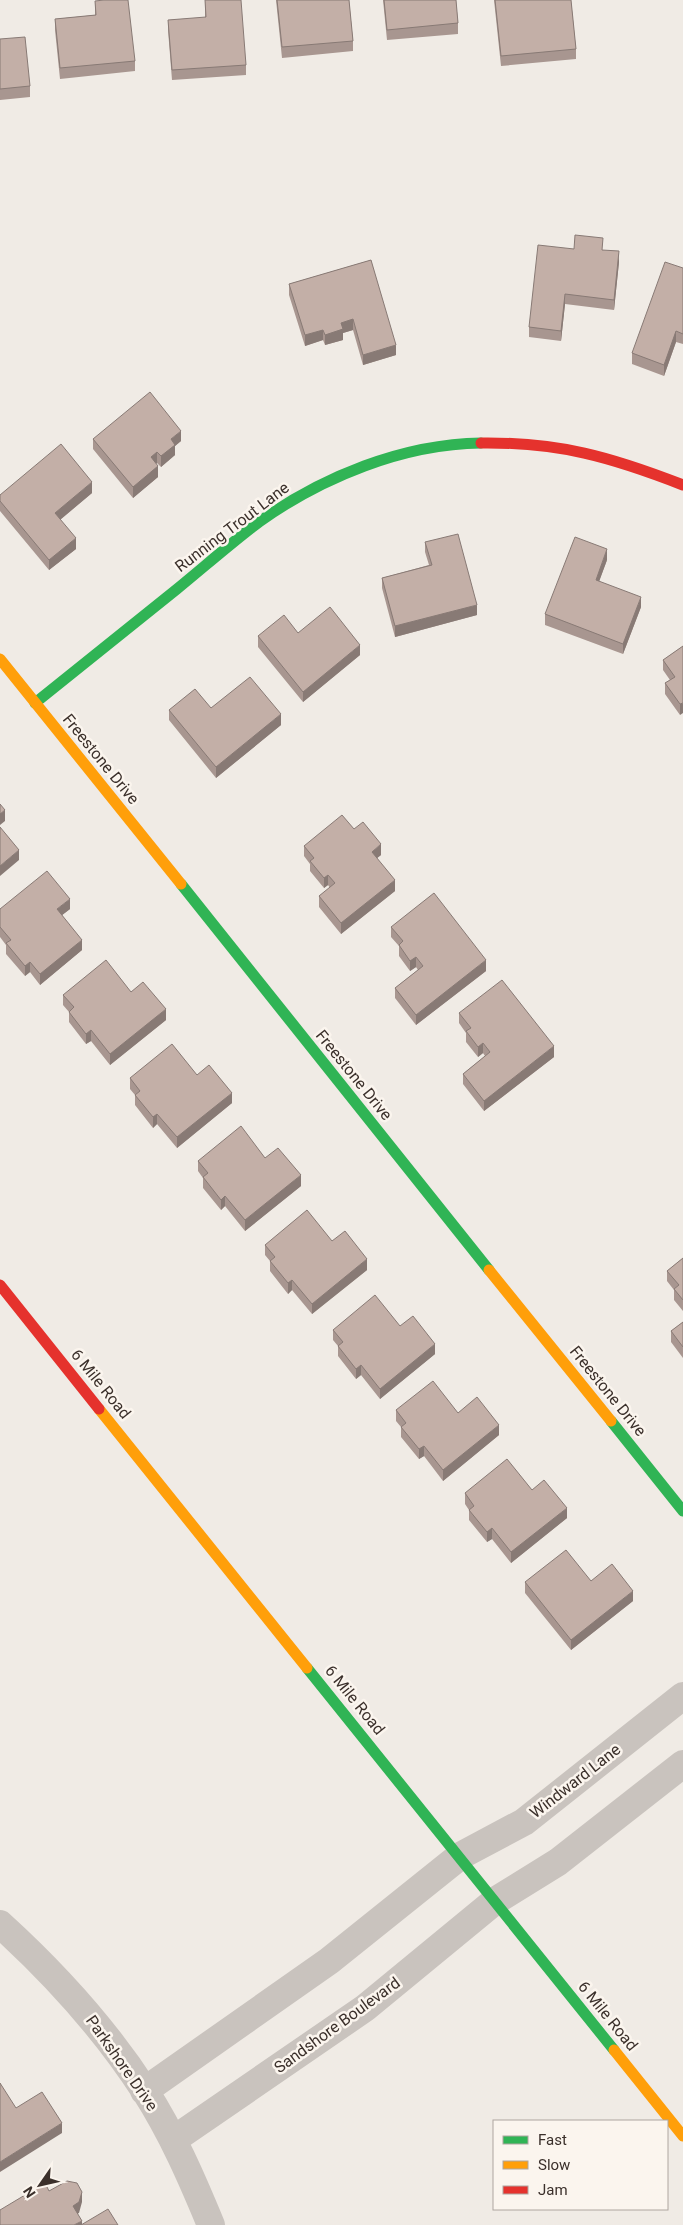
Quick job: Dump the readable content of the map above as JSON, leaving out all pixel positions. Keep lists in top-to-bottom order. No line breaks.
{"streets":{"street":["Running Trout Lane","Freestone Drive","6 Mile Road","Windward Lane","Sandshore Boulevard","Parkshore Drive"]},"crossings":[["Running Trout Lane","Freestone Drive"],["6 Mile Road","Windward Lane"],["6 Mile Road","Sandshore Boulevard"],["Sandshore Boulevard","Parkshore Drive"]],"legend":["Fast","Slow","Jam"],"north":"bottom left"}
